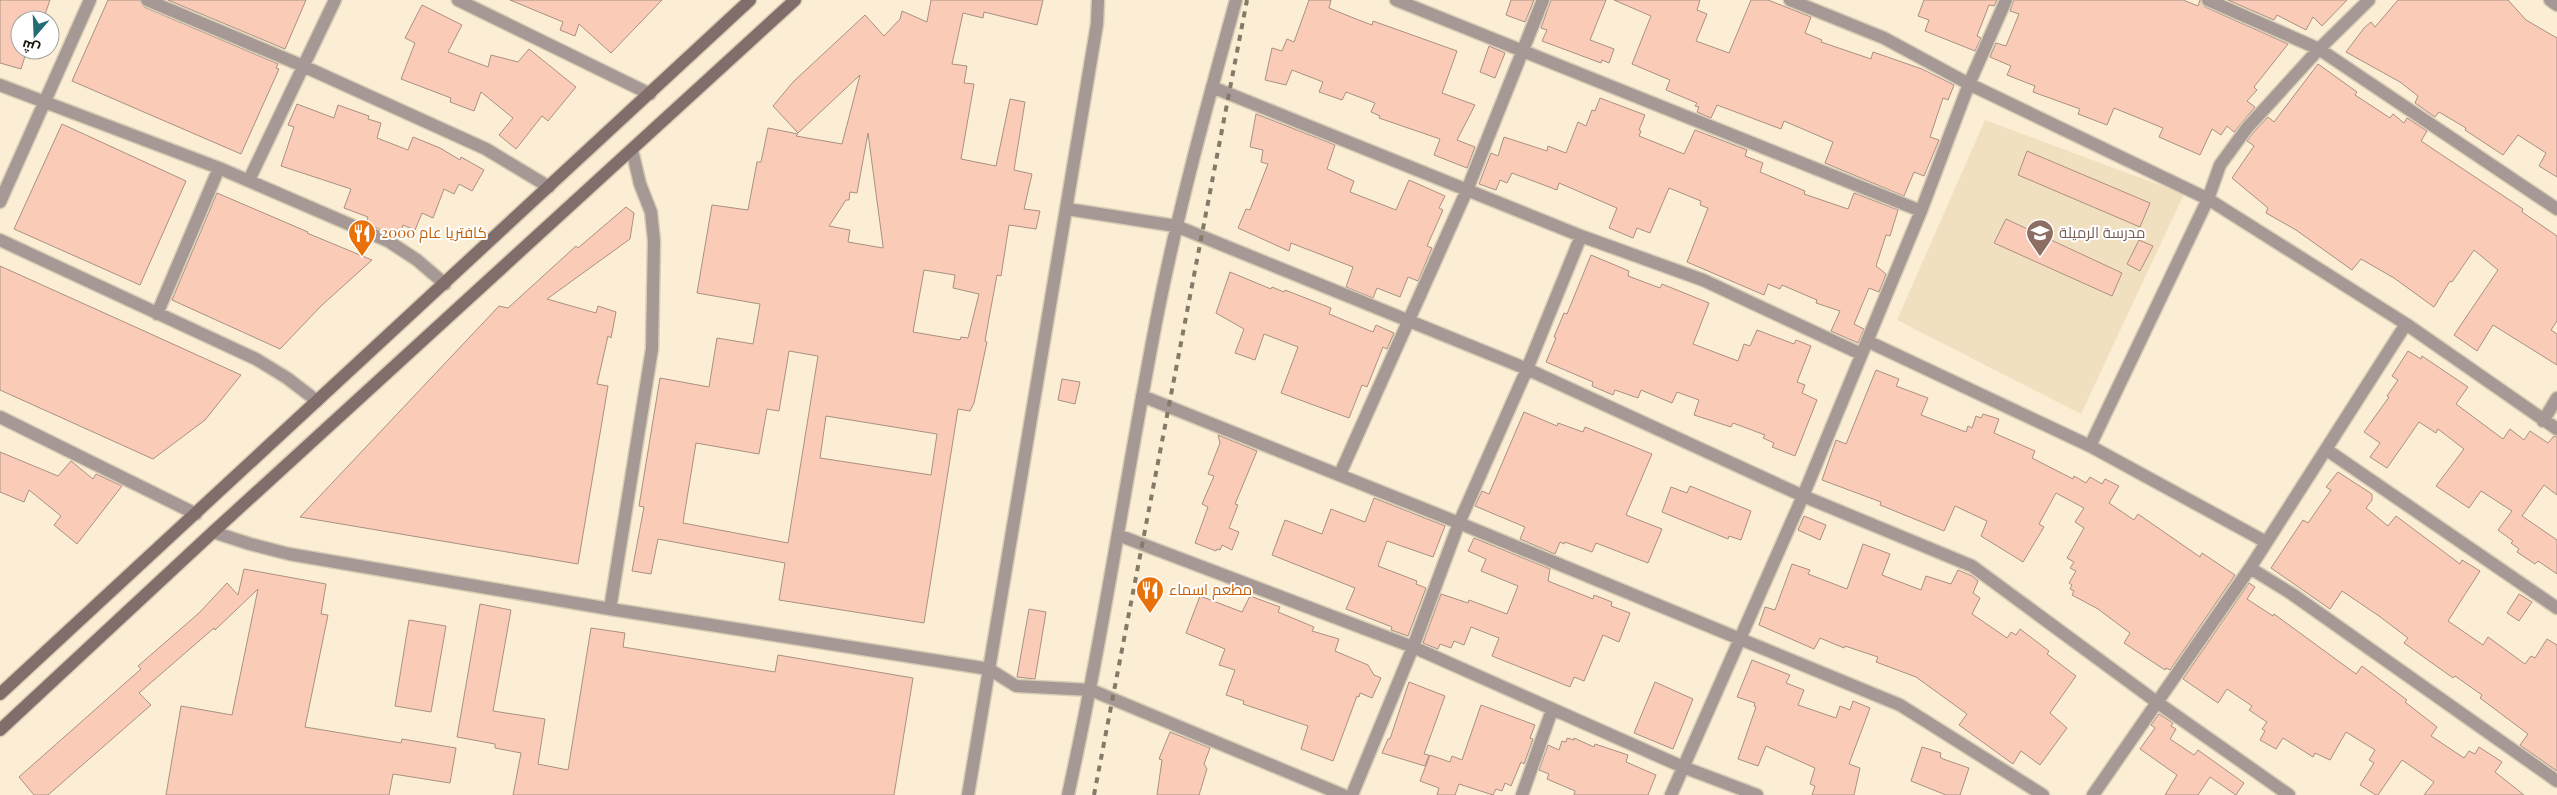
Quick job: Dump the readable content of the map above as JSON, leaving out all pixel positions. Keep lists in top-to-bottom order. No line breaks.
{"places":{"restaurant":["كافتريا عام 2000","مطعم اسماء"],"school or university":["مدرسة الرميلة"]},"north":"bottom"}
